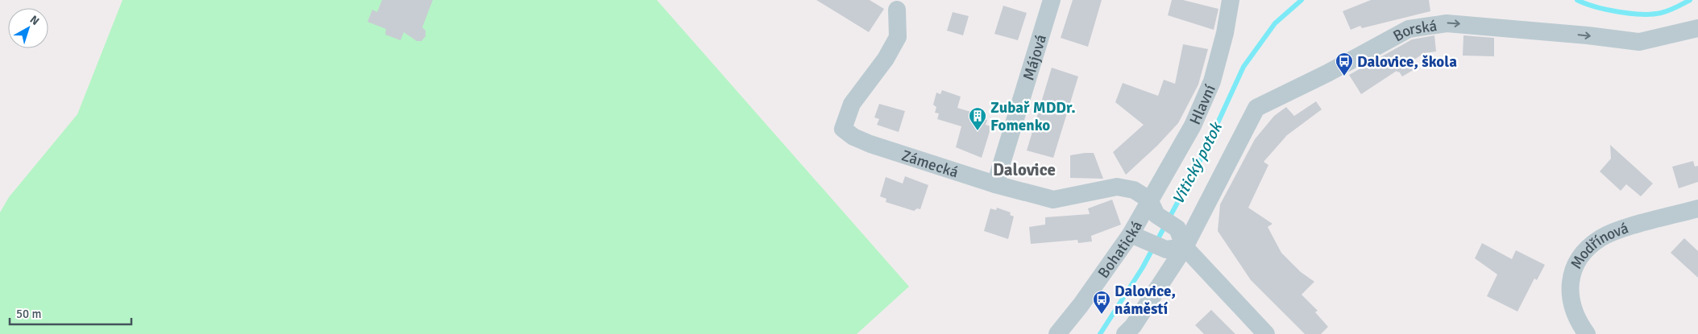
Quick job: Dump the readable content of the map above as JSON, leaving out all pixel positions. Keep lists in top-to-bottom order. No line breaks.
{"streets":{"street":["Borská","Májová","Hlavní","Zámecká","Bohatická","Modřínová"]},"crossings":[["Borská","Zámecká"],["Májová","Zámecká"],["Hlavní","Zámecká"],["Hlavní","Bohatická"],["Zámecká","Bohatická"]],"one_way":["Borská"],"districts":["Dalovice"],"water":["Vitický potok"],"places":{"bus stop":["Dalovice, škola","Dalovice, náměstí"],"building":["Zubař MDDr. Fomenko"]},"scale_bar":"50 m","north":"top right"}
